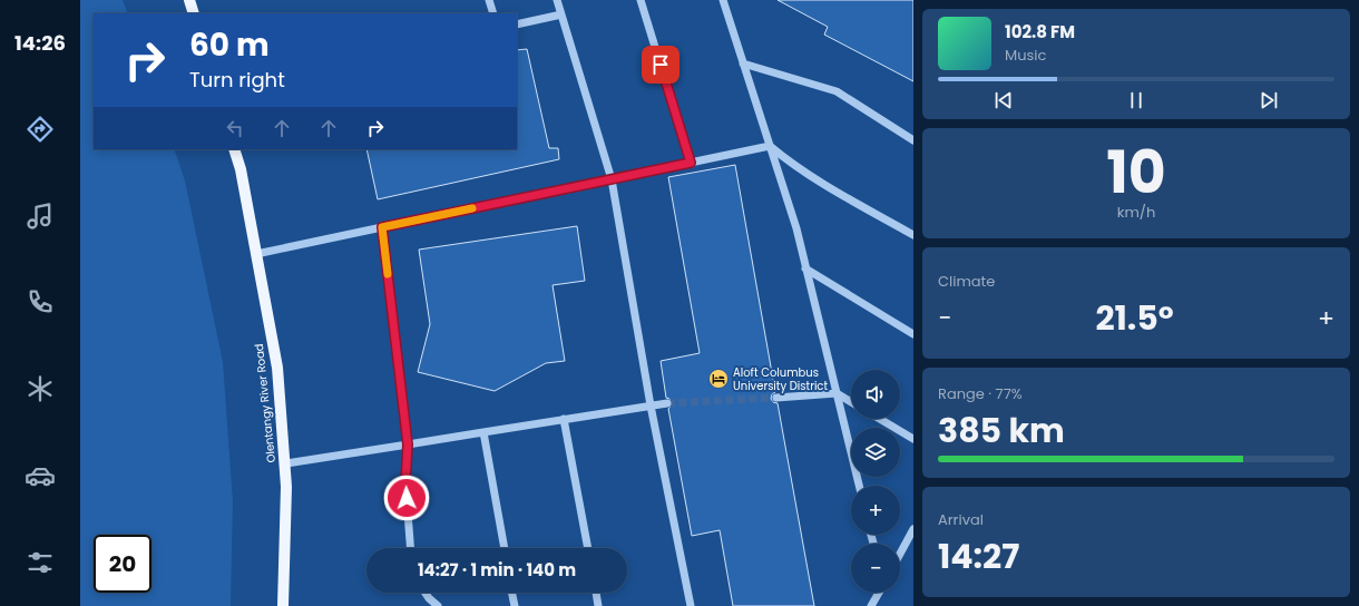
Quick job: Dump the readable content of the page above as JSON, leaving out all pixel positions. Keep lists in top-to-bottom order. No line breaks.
{"streets":{"main road":["Olentangy River Road"]},"places":{"hotel":["Aloft Columbus University District"]},"page":{"tabs":"14:26","turn":["60 m","Turn right"],"song":["102.8 FM","Music"],"tile":[["10","km/h"],"Climate",["Range · 77%","385 km"],["Arrival","14:27"]],"heat":["−","21.5°","+"],"map_buttons":["+","−"],"limit":"20","trip":"14:27 · 1 min · 140 m"}}
